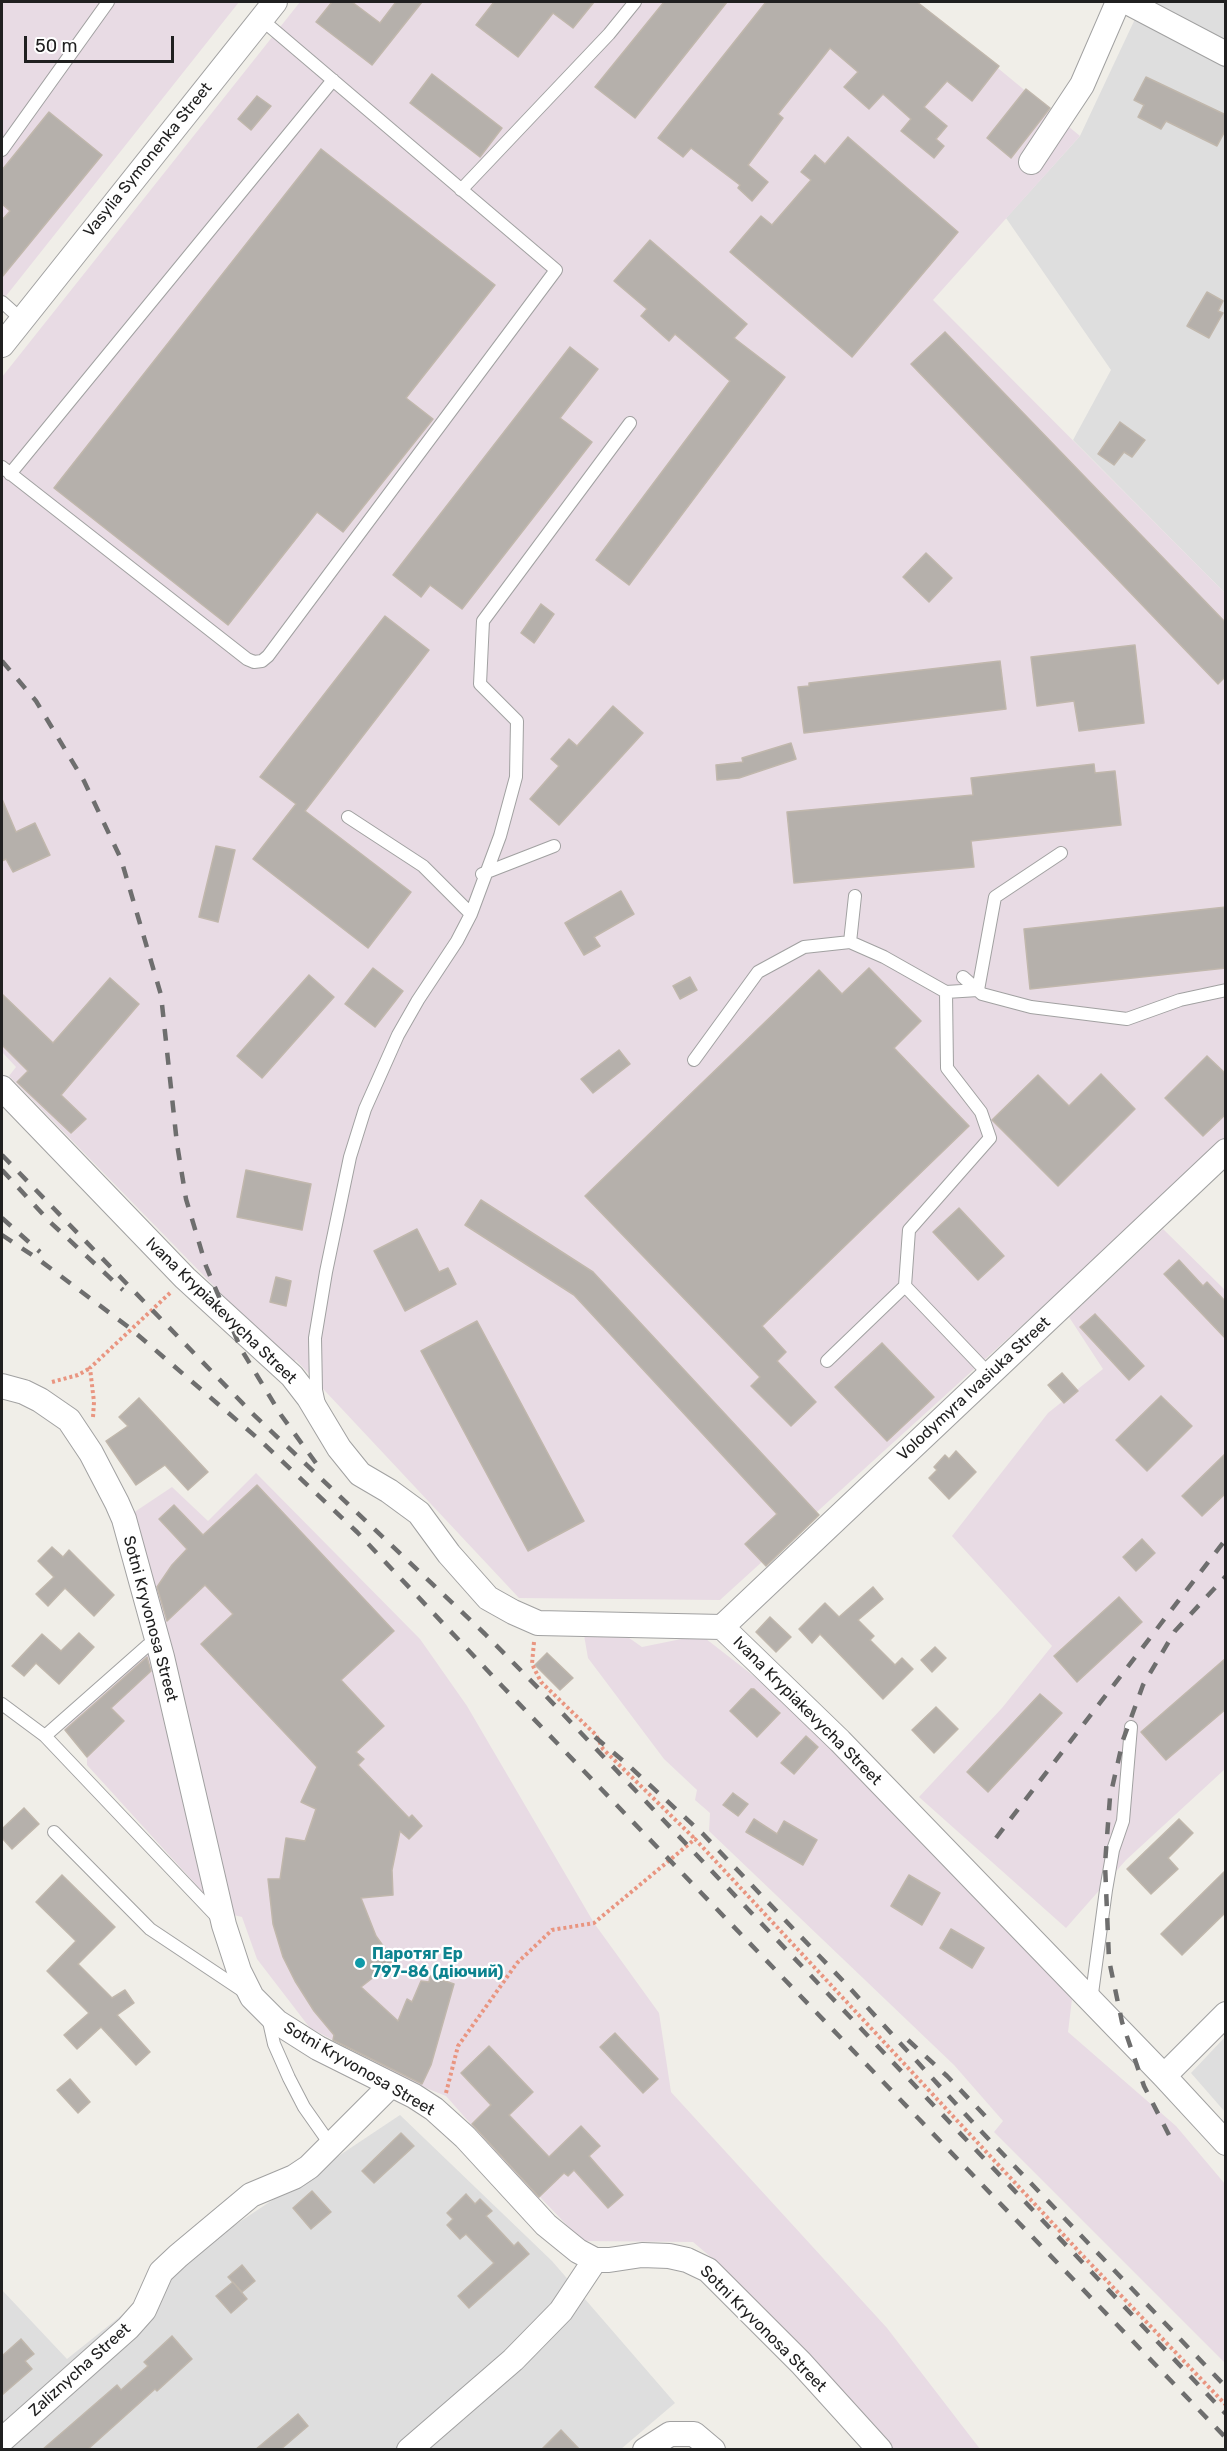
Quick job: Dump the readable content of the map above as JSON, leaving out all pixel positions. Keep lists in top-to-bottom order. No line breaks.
{"streets":{"street":["Vasylia Symonenka Street","Ivana Krypiakevycha Street","Volodymyra Ivasiuka Street","Sotni Kryvonosa Street","Zaliznycha Street"]},"crossings":[["Ivana Krypiakevycha Street","Volodymyra Ivasiuka Street"],["Sotni Kryvonosa Street","Zaliznycha Street"]],"places":["Паротяг Ер 797-86 (діючий)"],"scale_bar":"50 m"}
